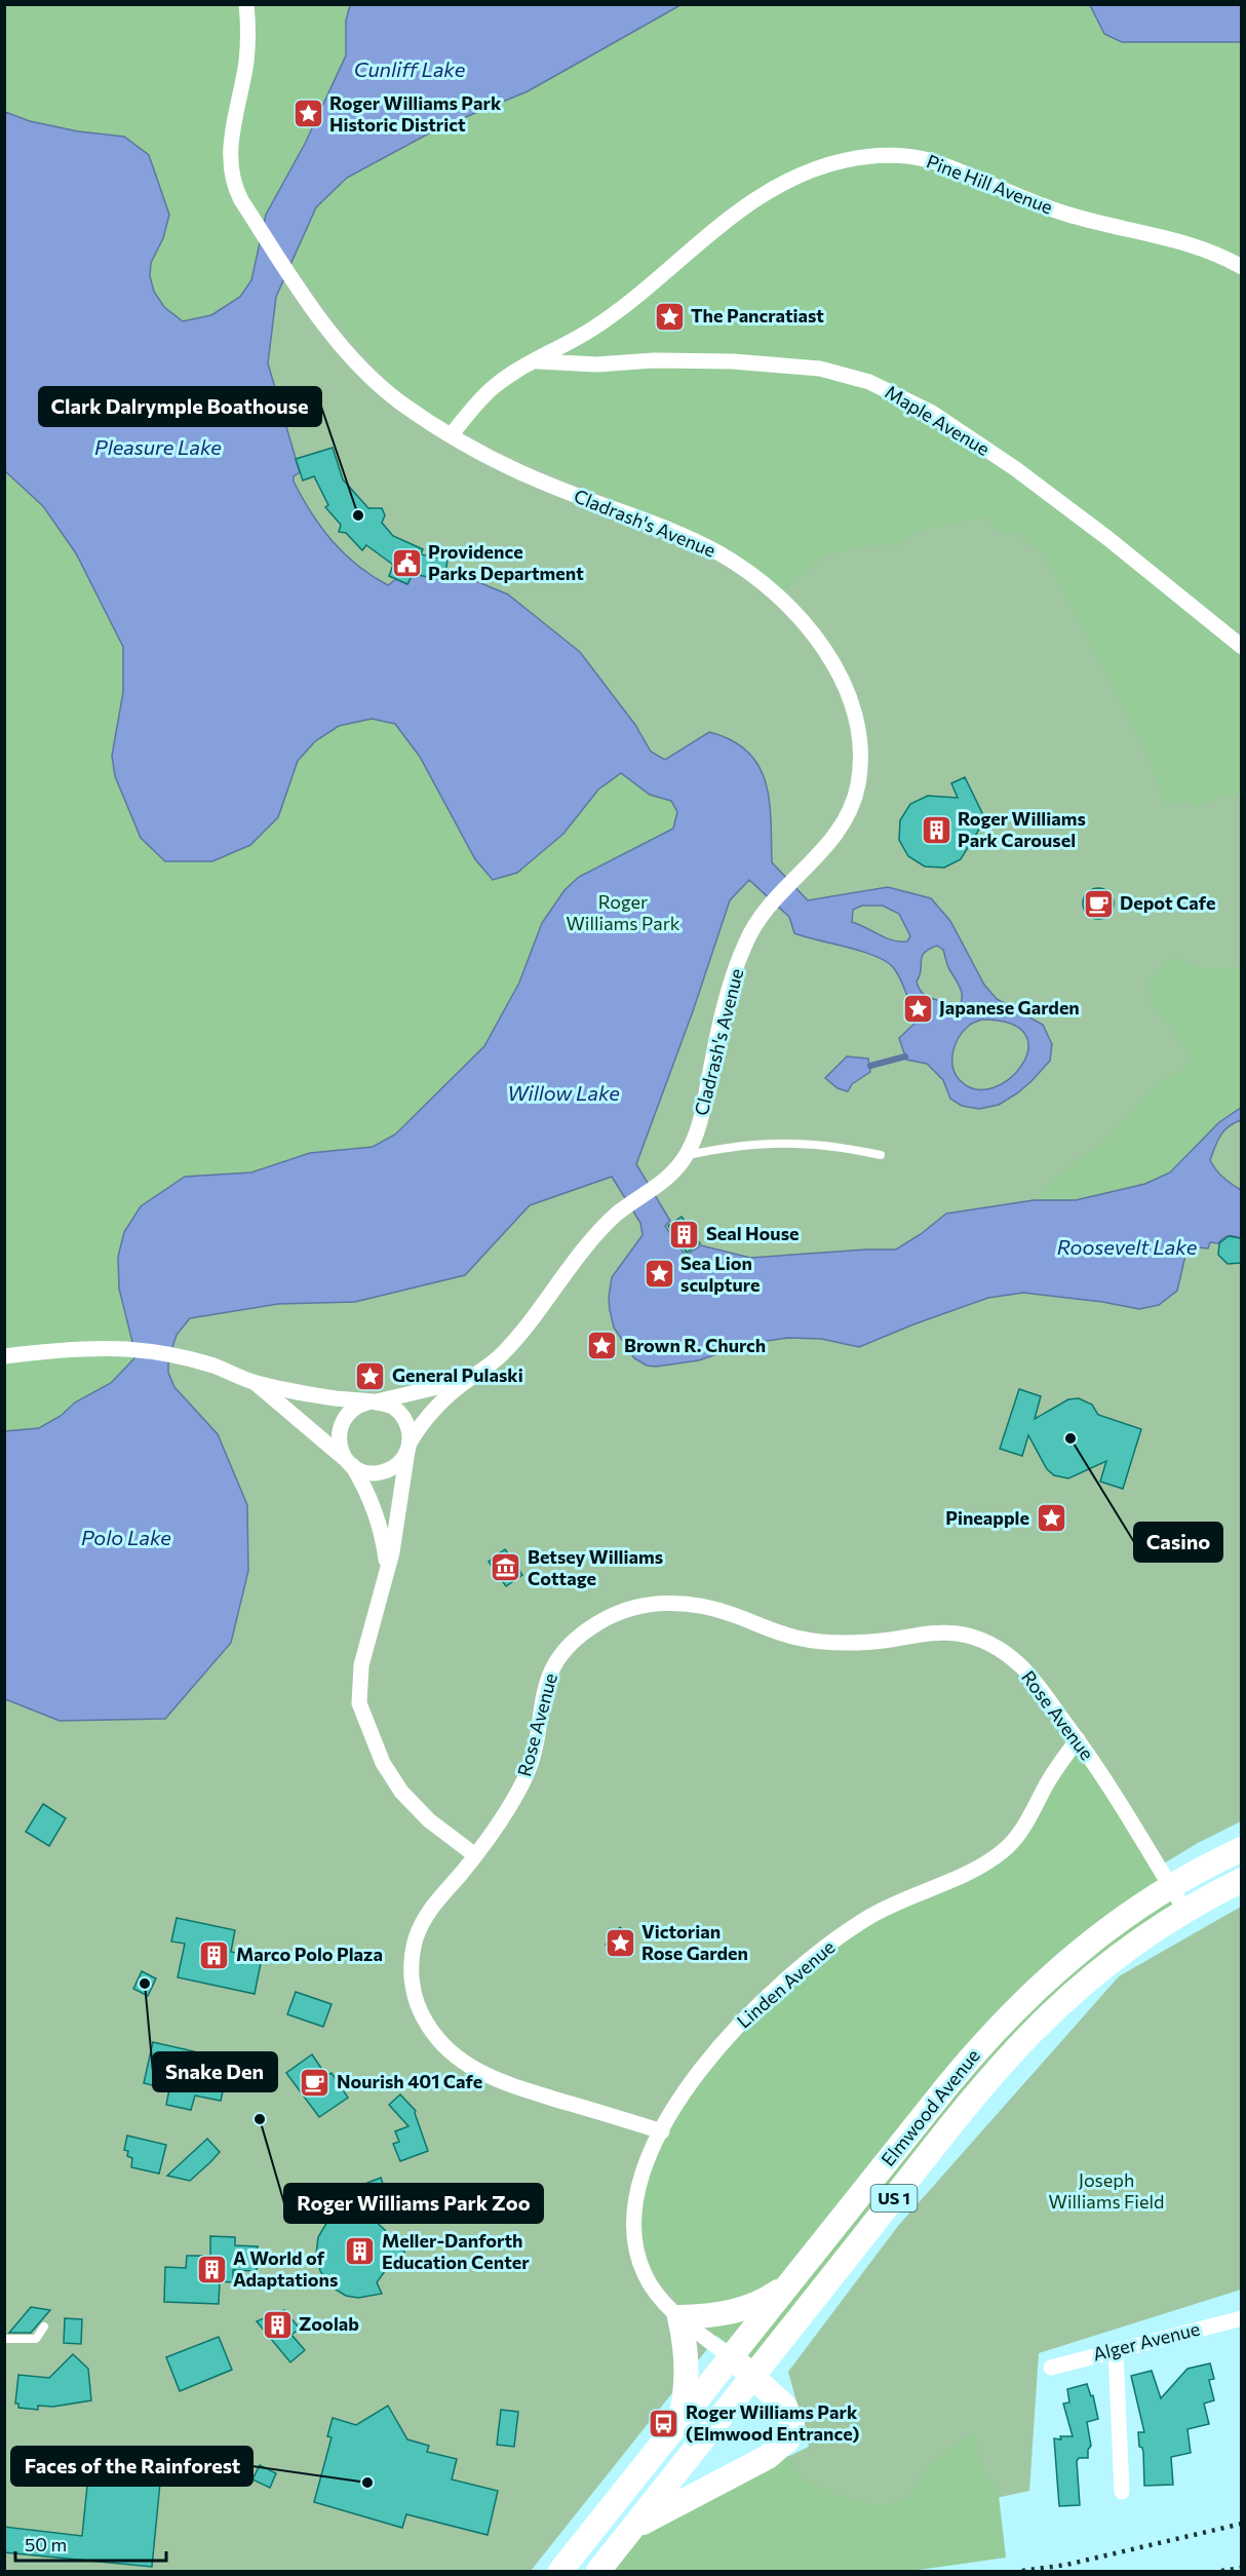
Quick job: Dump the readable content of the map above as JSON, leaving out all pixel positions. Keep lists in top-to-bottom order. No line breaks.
{"streets":{"main road":["Elmwood Avenue","US 1"],"street":["Pine Hill Avenue","Maple Avenue","Cladrash's Avenue","Rose Avenue","Linden Avenue","Alger Avenue"]},"crossings":[["Pine Hill Avenue","Maple Avenue"],["Rose Avenue","Linden Avenue"],["Rose Avenue","Elmwood Avenue"],["Linden Avenue","Elmwood Avenue"]],"water":["Cunliff Lake","Pleasure Lake","Willow Lake","Roosevelt Lake","Polo Lake"],"parks":["Roger Williams Park","Joseph Williams Field"],"places":{"place":["Roger Williams Park Historic District","The Pancratiast","Japanese Garden","Sea Lion sculpture","Brown R. Church","General Pulaski","Pineapple","Victorian Rose Garden"],"other":["Clark Dalrymple Boathouse","Casino","Snake Den","Roger Williams Park Zoo","Faces of the Rainforest"],"public building":["Providence Parks Department"],"building":["Roger Williams Park Carousel","Seal House","Marco Polo Plaza","Meller-Danforth Education Center","A World of Adaptations","Zoolab"],"cafe":["Depot Cafe","Nourish 401 Cafe"],"museum":["Betsey Williams Cottage"],"bus stop":["Roger Williams Park (Elmwood Entrance)"]},"scale_bar":"50 m"}
